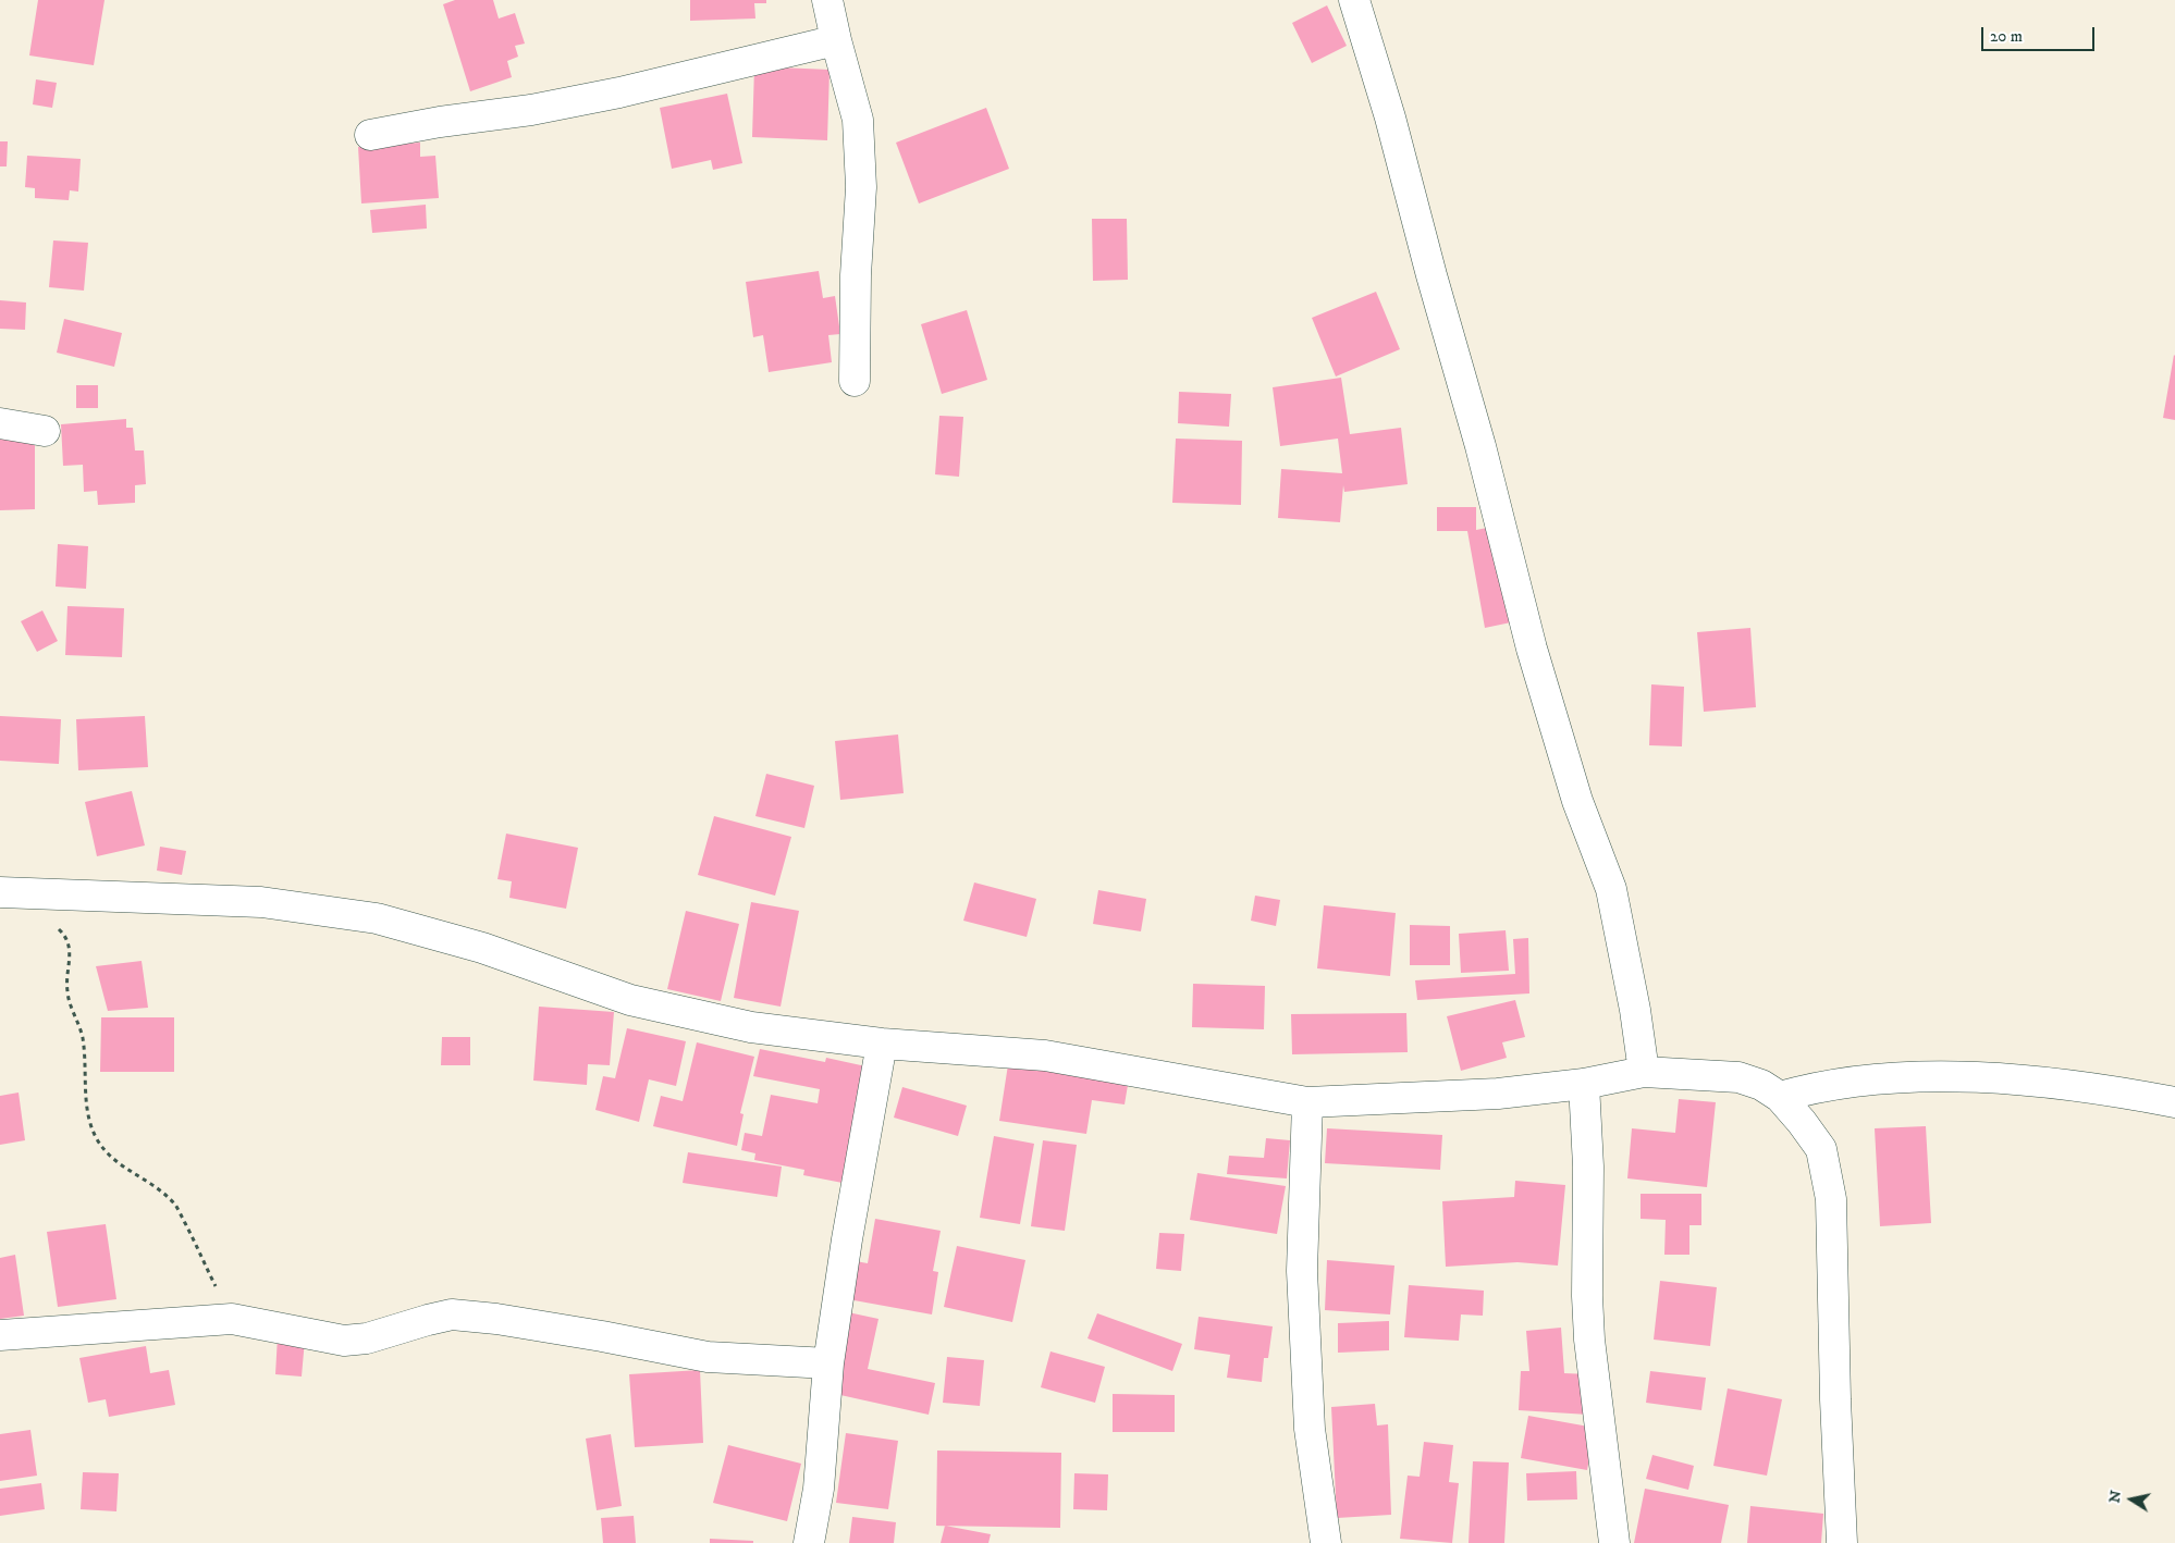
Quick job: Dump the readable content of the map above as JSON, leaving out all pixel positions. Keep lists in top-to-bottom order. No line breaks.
{"scale_bar":"20 m","north":"left"}
